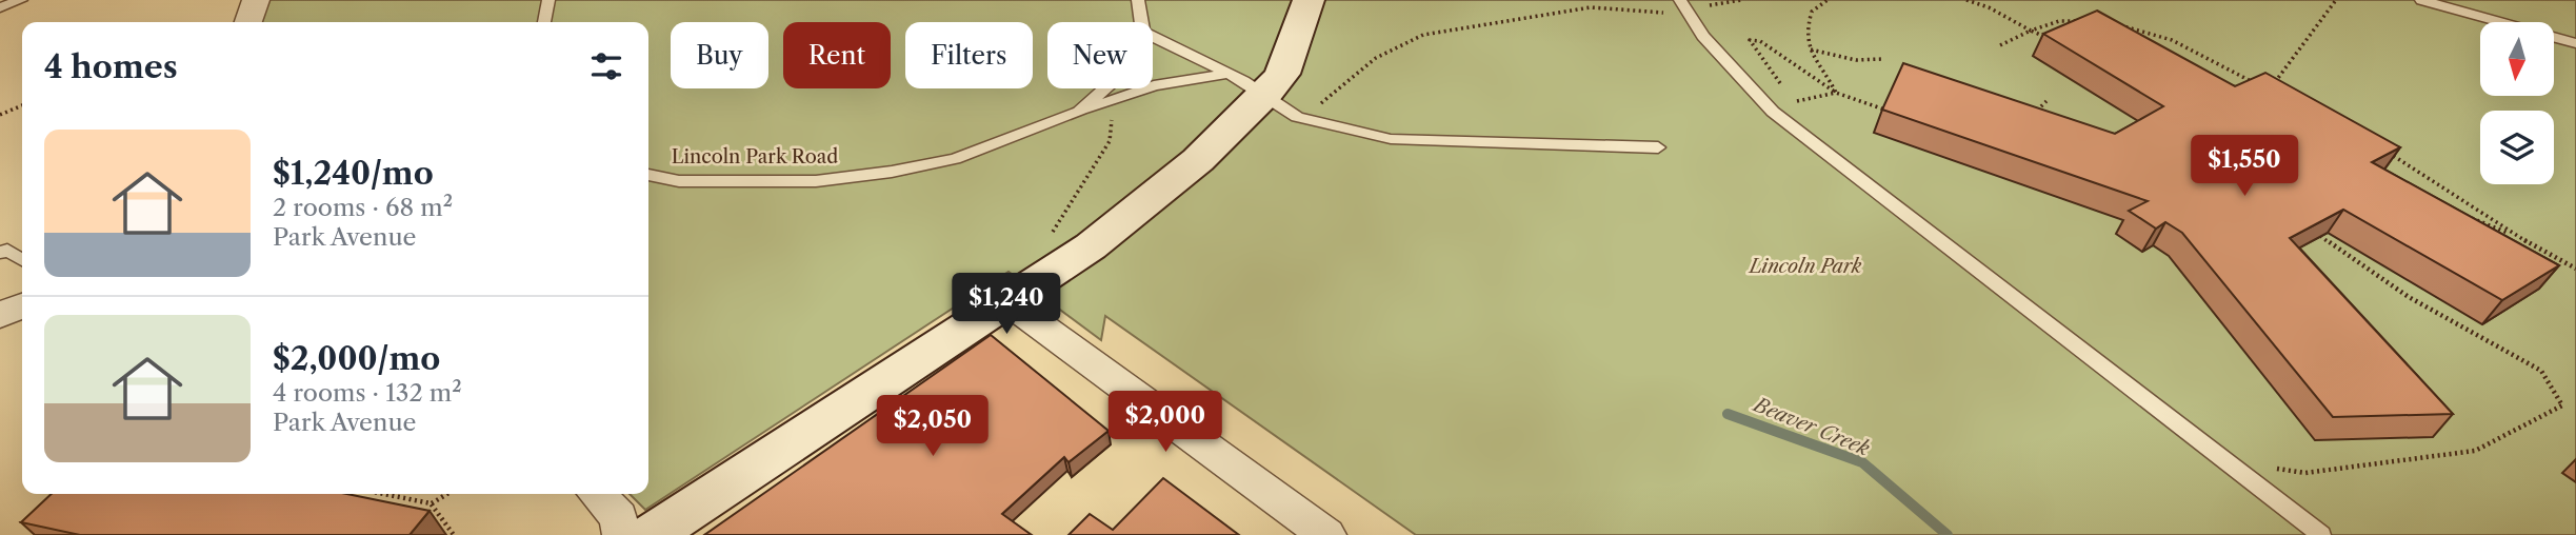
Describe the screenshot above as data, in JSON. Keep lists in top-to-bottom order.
{
  "streets": {
    "lane": ["Lincoln Park Road"]
  },
  "water": ["Beaver Creek"],
  "parks": ["Lincoln Park"],
  "north": "bottom",
  "page": {
    "chip": [
      "Buy",
      "Rent",
      "Filters",
      "New"
    ],
    "heading": "4 homes",
    "list": [
      {
        "name": "$1,240/mo",
        "note": "2 rooms · 68 m² · Park Avenue"
      },
      {
        "name": "$2,000/mo",
        "note": "4 rooms · 132 m² · Park Avenue"
      }
    ],
    "price": [
      "$1,550",
      "$1,240",
      "$2,000",
      "$2,050"
    ]
  }
}
